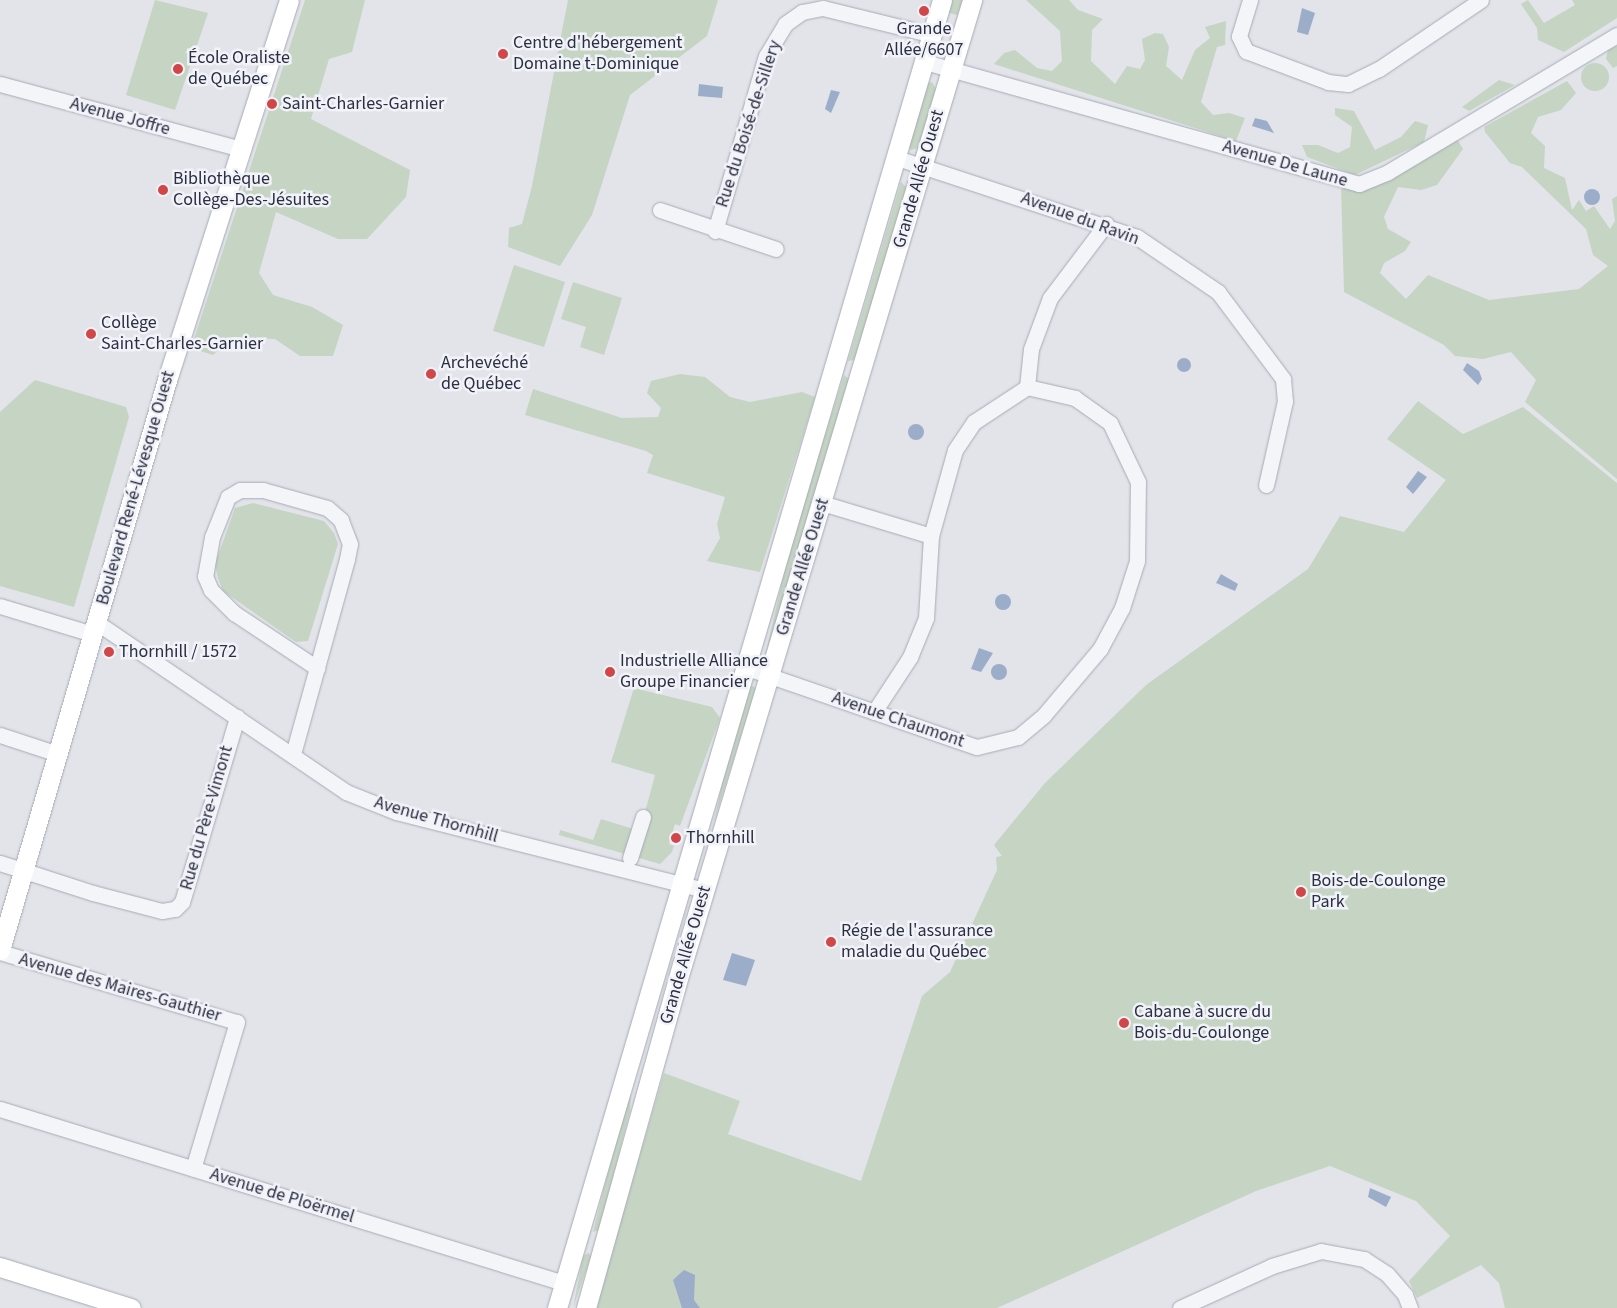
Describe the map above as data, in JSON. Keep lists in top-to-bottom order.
{
  "streets": {
    "main road": ["Grande Allée Ouest", "Boulevard René-Lévesque Ouest"],
    "street": [
      "Avenue Joffre",
      "Rue du Boisé-de-Sillery",
      "Avenue De Laune",
      "Avenue du Ravin",
      "Avenue Chaumont",
      "Rue du Père-Vimont",
      "Avenue Thornhill",
      "Avenue des Maires-Gauthier",
      "Avenue de Ploërmel"
    ]
  },
  "crossings": [
    ["Avenue Joffre", "Boulevard René-Lévesque Ouest"],
    ["Rue du Boisé-de-Sillery", "Grande Allée Ouest"],
    ["Avenue De Laune", "Grande Allée Ouest"],
    ["Grande Allée Ouest", "Avenue du Ravin"],
    ["Grande Allée Ouest", "Avenue Chaumont"],
    ["Grande Allée Ouest", "Avenue Thornhill"],
    ["Grande Allée Ouest", "Avenue de Ploërmel"],
    ["Boulevard René-Lévesque Ouest", "Rue du Père-Vimont"],
    ["Boulevard René-Lévesque Ouest", "Avenue Thornhill"],
    ["Boulevard René-Lévesque Ouest", "Avenue des Maires-Gauthier"],
    ["Rue du Père-Vimont", "Avenue Thornhill"],
    ["Avenue des Maires-Gauthier", "Avenue de Ploërmel"]
  ],
  "places": [
    "Grande Allée/6607",
    "Centre d'hébergement Domaine t-Dominique",
    "École Oraliste de Québec",
    "Saint-Charles-Garnier",
    "Bibliothèque Collège-Des-Jésuites",
    "Collège Saint-Charles-Garnier",
    "Archevéché de Québec",
    "Thornhill / 1572",
    "Industrielle Alliance Groupe Financier",
    "Thornhill",
    "Bois-de-Coulonge Park",
    "Régie de l'assurance maladie du Québec",
    "Cabane à sucre du Bois-du-Coulonge"
  ]
}
